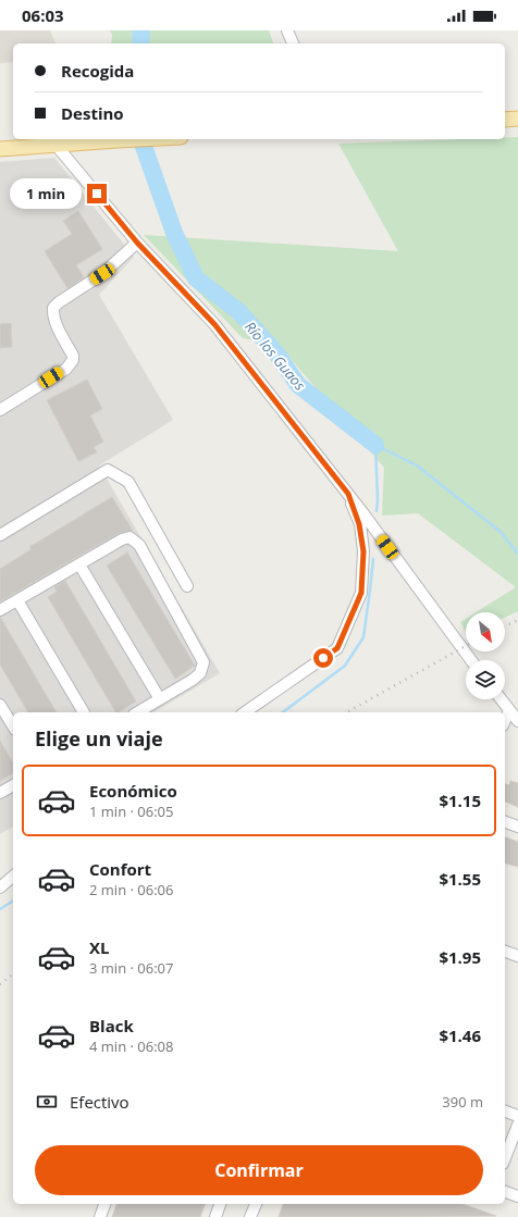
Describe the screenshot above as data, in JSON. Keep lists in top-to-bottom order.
{
  "water": ["Río los Guaos"],
  "north": "bottom right",
  "page": {
    "status": "06:03",
    "banner": ["Recogida", "Destino"],
    "bubble": "1 min",
    "heading": "Elige un viaje",
    "list": [
      {
        "name": "Económico",
        "note": "1 min · 06:05",
        "value": "$1.15"
      },
      {
        "name": "Confort",
        "note": "2 min · 06:06",
        "value": "$1.55"
      },
      {
        "name": "XL",
        "note": "3 min · 06:07",
        "value": "$1.95"
      },
      {
        "name": "Black",
        "note": "4 min · 06:08",
        "value": "$1.46"
      }
    ],
    "pay": ["Efectivo", "390 m"],
    "buttons": "Confirmar"
  }
}
